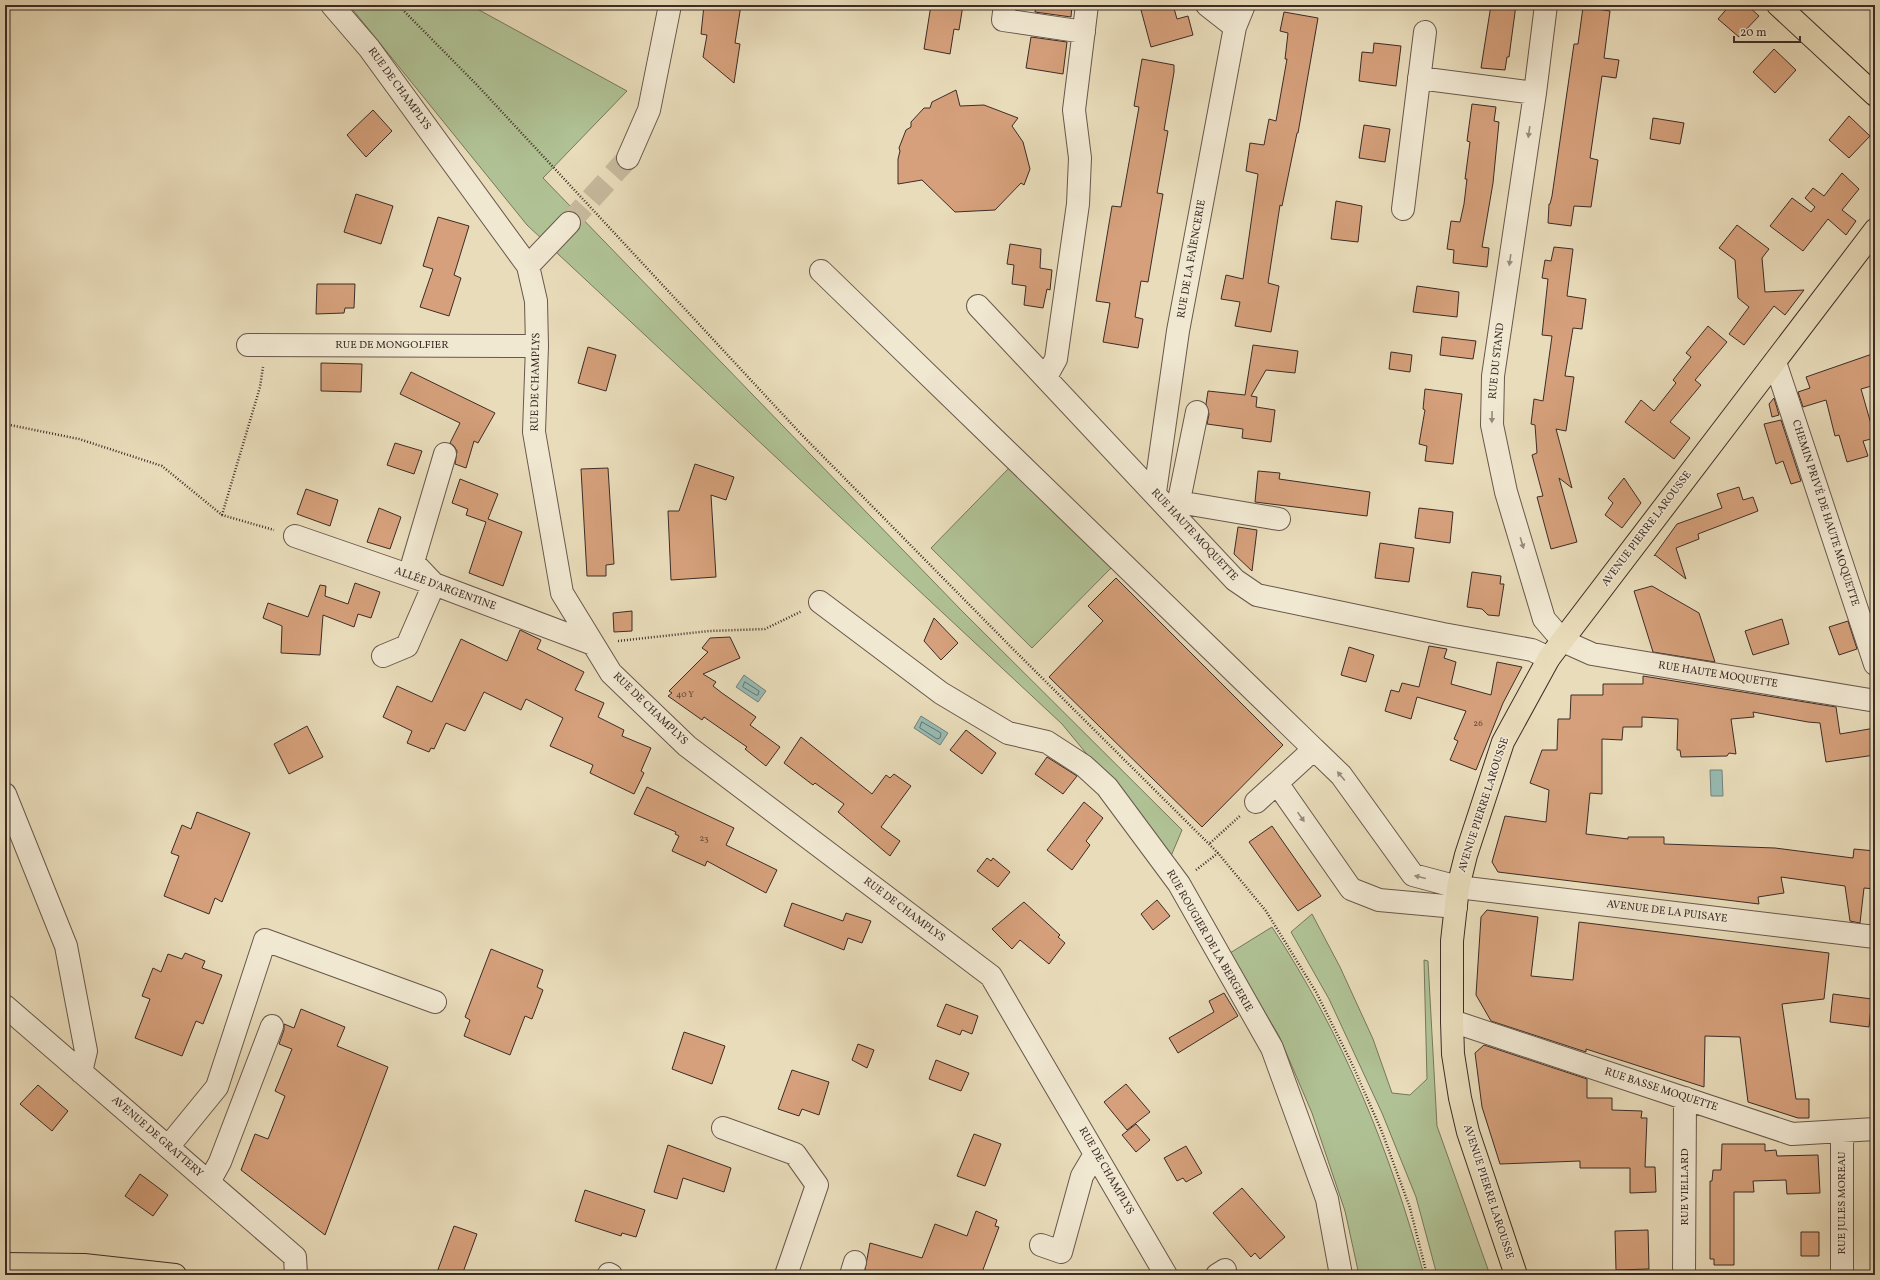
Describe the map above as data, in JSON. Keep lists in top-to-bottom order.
{
  "streets": {
    "main road": ["AVENUE PIERRE LAROUSSE"],
    "street": [
      "RUE DE CHAMPLYS",
      "RUE DE LA FAÏENCERIE",
      "RUE DE MONGOLFIER",
      "RUE DU STAND",
      "CHEMIN PRIVÉ DE HAUTE MOQUETTE",
      "RUE HAUTE MOQUETTE",
      "ALLÉE D'ARGENTINE",
      "AVENUE DE LA PUISAYE",
      "RUE ROUGIER DE LA BERGERIE",
      "RUE BASSE MOQUETTE",
      "AVENUE DE GRATTERY",
      "RUE VIELLARD",
      "RUE JULES MOREAU"
    ]
  },
  "crossings": [
    ["RUE DE CHAMPLYS", "RUE DE MONGOLFIER"],
    ["RUE DE CHAMPLYS", "ALLÉE D'ARGENTINE"],
    ["RUE DE LA FAÏENCERIE", "RUE HAUTE MOQUETTE"],
    ["RUE DU STAND", "AVENUE PIERRE LAROUSSE"],
    ["RUE DU STAND", "RUE HAUTE MOQUETTE"],
    ["CHEMIN PRIVÉ DE HAUTE MOQUETTE", "AVENUE PIERRE LAROUSSE"],
    ["AVENUE PIERRE LAROUSSE", "RUE HAUTE MOQUETTE"],
    ["AVENUE PIERRE LAROUSSE", "AVENUE DE LA PUISAYE"],
    ["AVENUE PIERRE LAROUSSE", "RUE BASSE MOQUETTE"],
    ["RUE BASSE MOQUETTE", "RUE VIELLARD"],
    ["RUE BASSE MOQUETTE", "RUE JULES MOREAU"]
  ],
  "one_way": ["RUE DU STAND"],
  "house_numbers": ["40 Y", "26", "23"],
  "scale_bar": "20 m"
}
